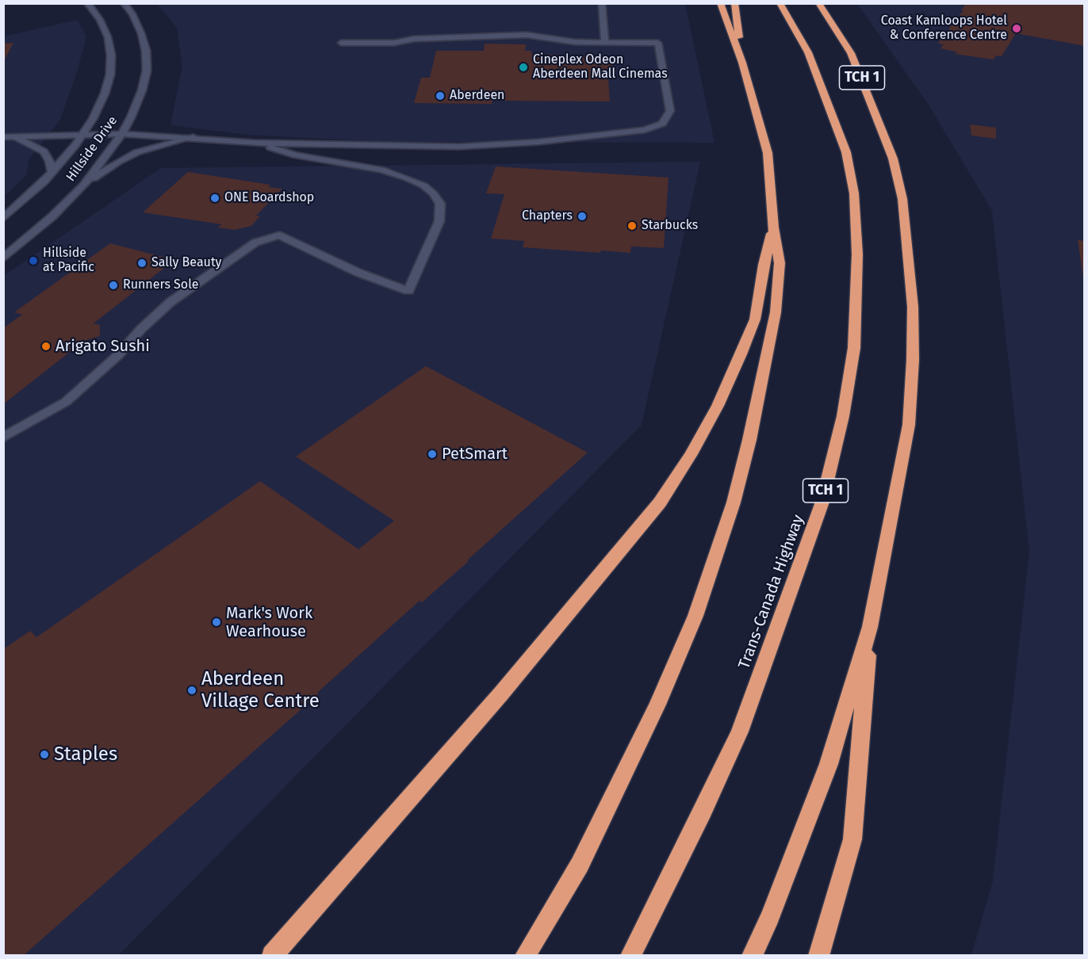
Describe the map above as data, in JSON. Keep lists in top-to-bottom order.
{
  "streets": {
    "highway": ["TCH 1", "Trans-Canada Highway"],
    "main road": ["Hillside Drive"]
  },
  "places": [
    "Coast Kamloops Hotel & Conference Centre",
    "Cineplex Odeon Aberdeen Mall Cinemas",
    "Aberdeen",
    "ONE Boardshop",
    "Chapters",
    "Starbucks",
    "Hillside at Pacific",
    "Sally Beauty",
    "Runners Sole",
    "Arigato Sushi",
    "PetSmart",
    "Mark's Work Wearhouse",
    "Aberdeen Village Centre",
    "Staples"
  ]
}
